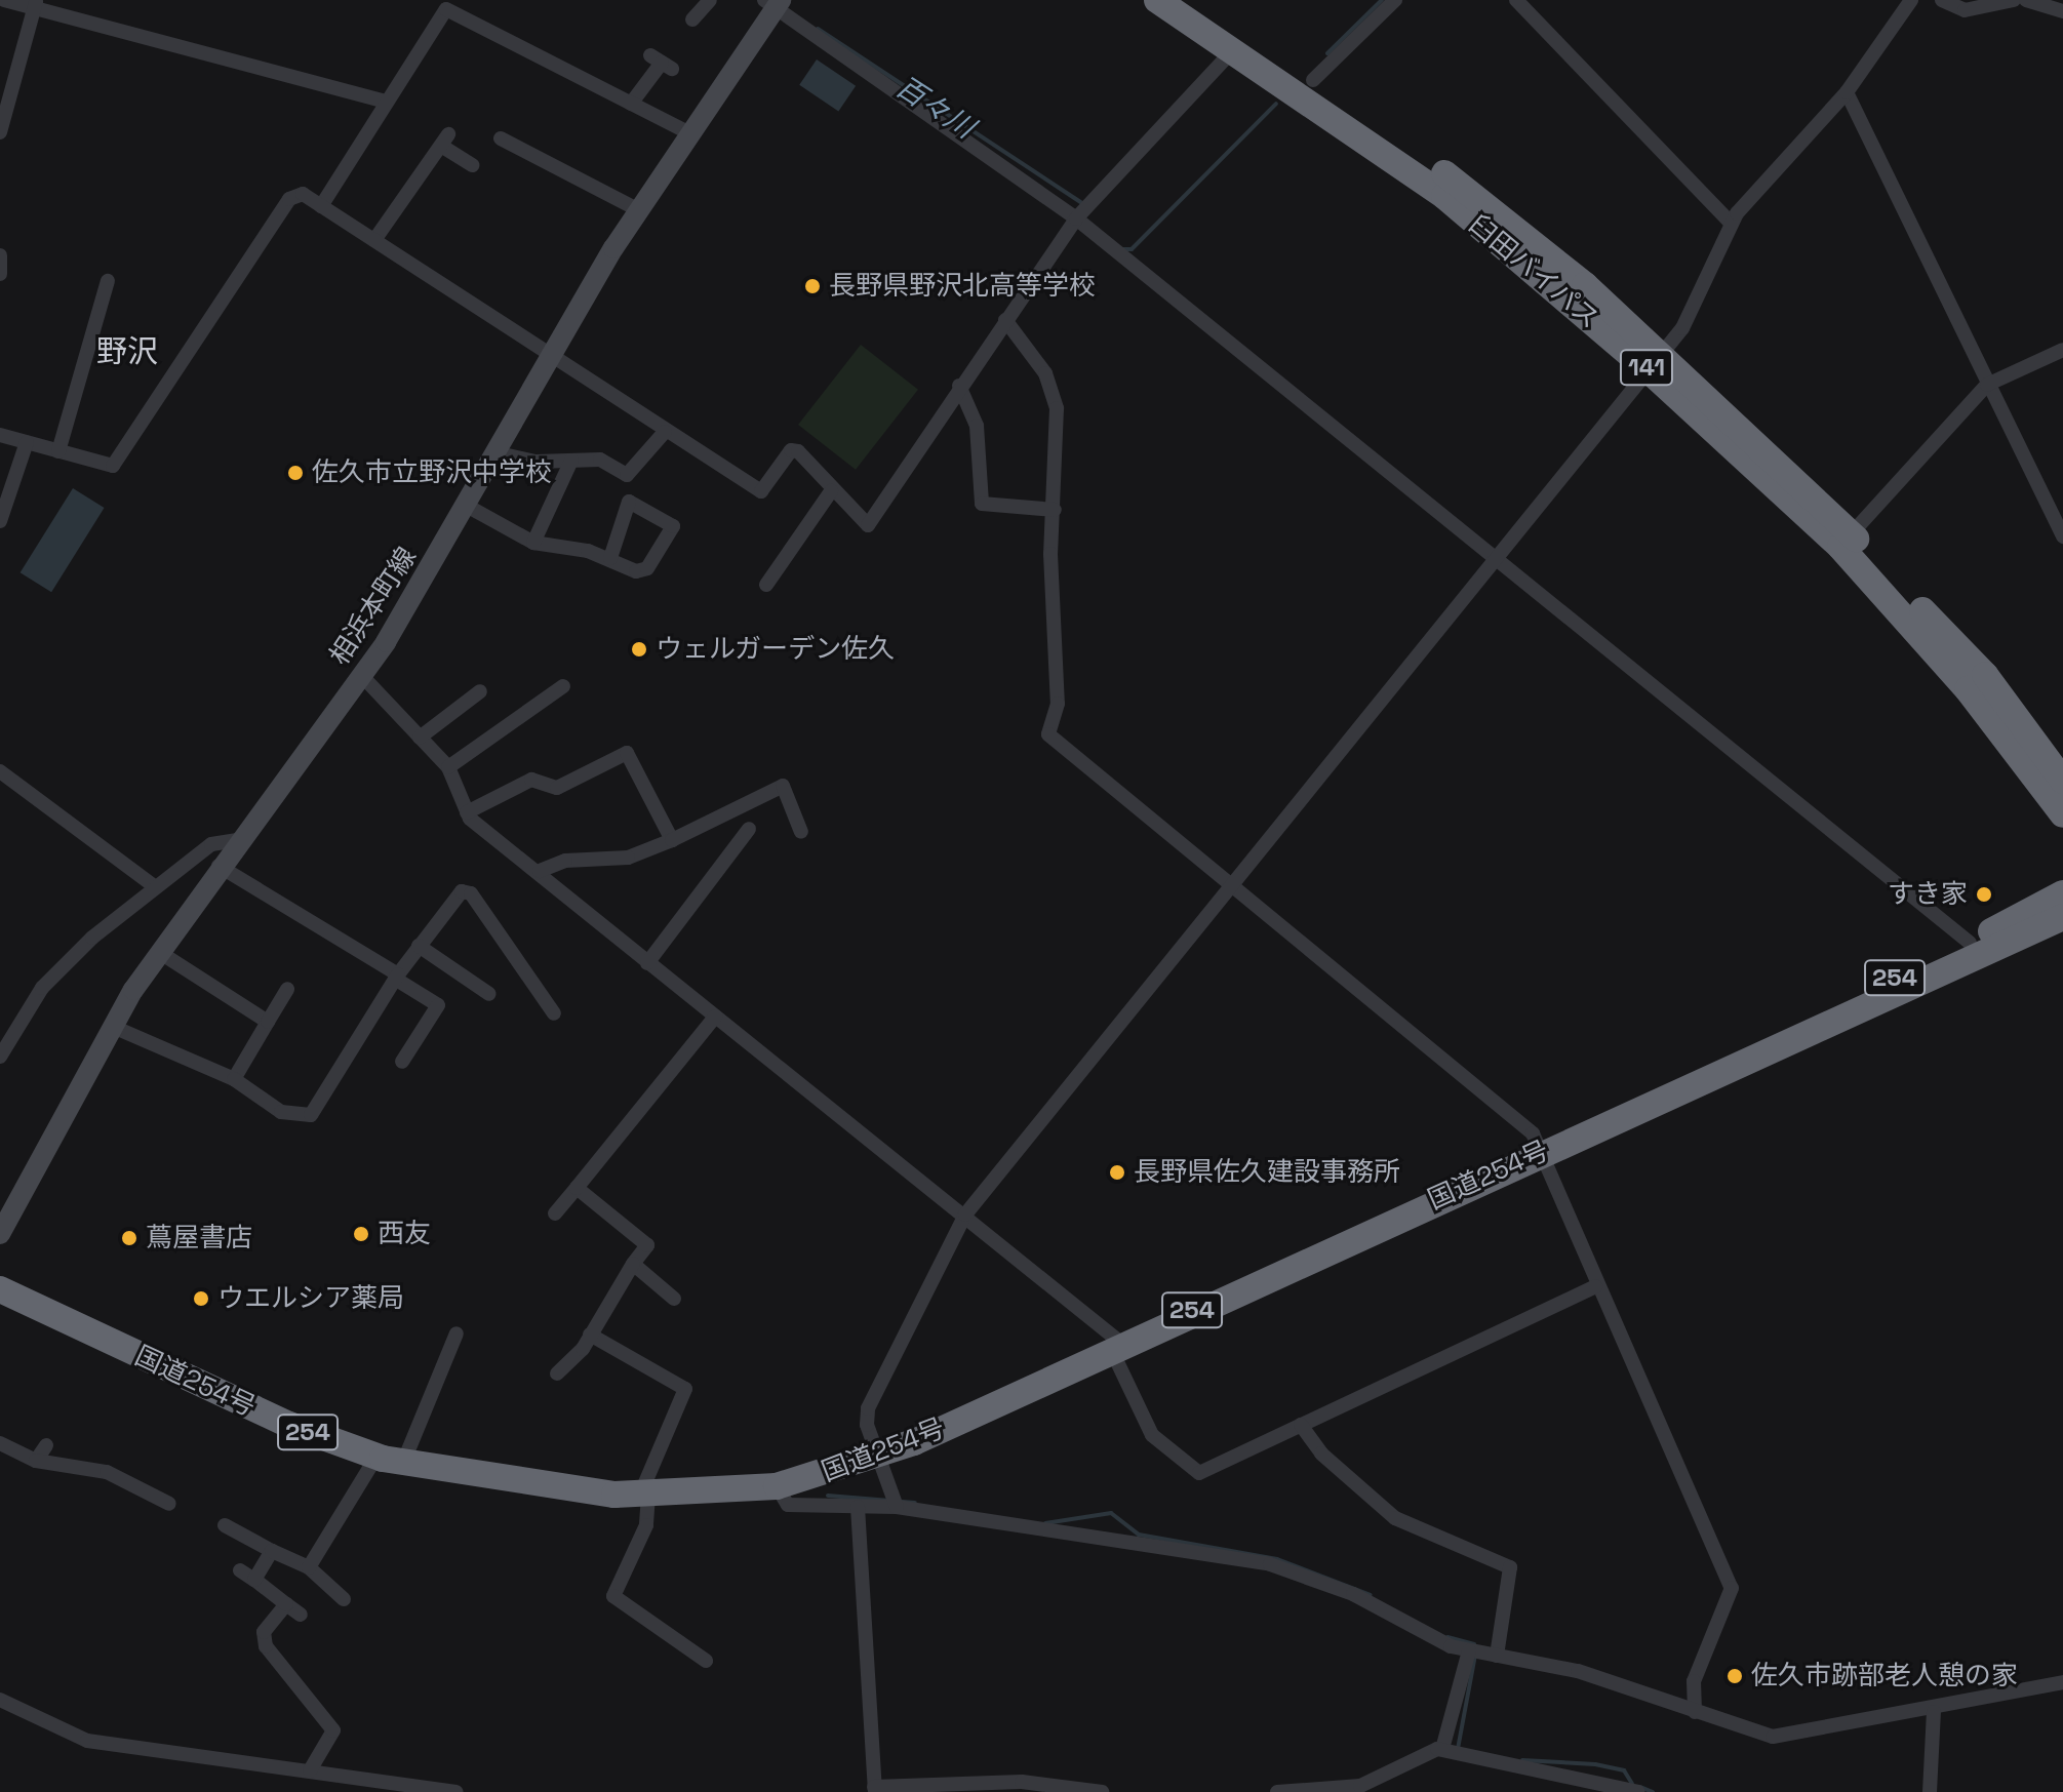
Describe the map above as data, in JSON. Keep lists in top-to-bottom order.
{
  "streets": {
    "highway": [
      "臼田バイパス",
      "141",
      "254",
      "国道254号"
    ],
    "main road": ["相浜本町線"]
  },
  "districts": ["野沢"],
  "water": ["百々川"],
  "places": [
    "長野県野沢北高等学校",
    "佐久市立野沢中学校",
    "ウェルガーデン佐久",
    "すき家",
    "長野県佐久建設事務所",
    "西友",
    "蔦屋書店",
    "ウエルシア薬局",
    "佐久市跡部老人憩の家"
  ]
}
